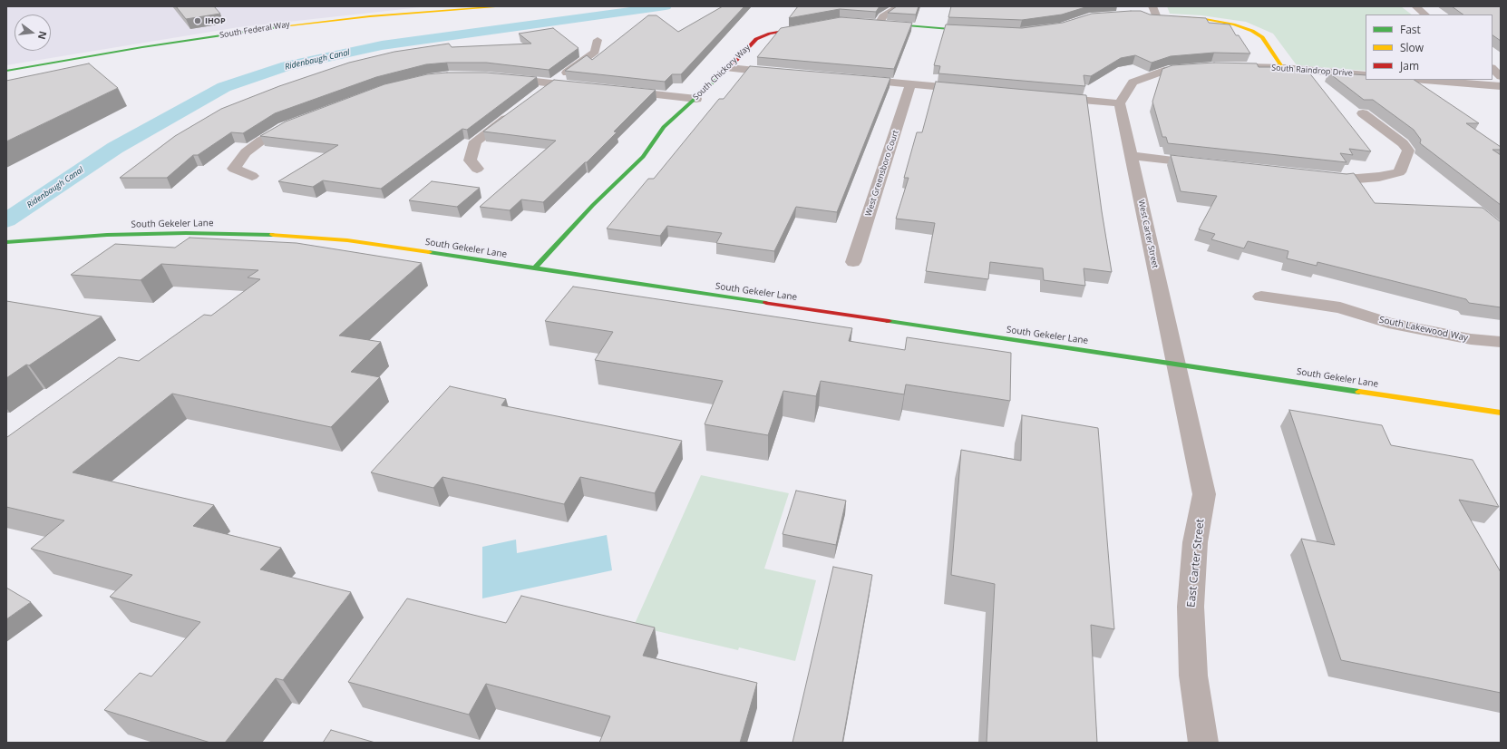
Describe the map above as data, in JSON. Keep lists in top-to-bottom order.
{
  "streets": {
    "street": [
      "South Federal Way",
      "South Raindrop Drive",
      "South Chickory Way",
      "West Greensboro Court",
      "South Gekeler Lane",
      "West Carter Street",
      "South Lakewood Way",
      "East Carter Street"
    ]
  },
  "crossings": [
    ["South Chickory Way", "South Gekeler Lane"],
    ["South Gekeler Lane", "West Carter Street"],
    ["South Gekeler Lane", "East Carter Street"],
    ["West Carter Street", "East Carter Street"]
  ],
  "water": ["Ridenbaugh Canal"],
  "places": ["IHOP"],
  "legend": ["Fast", "Slow", "Jam"],
  "north": "right"
}
